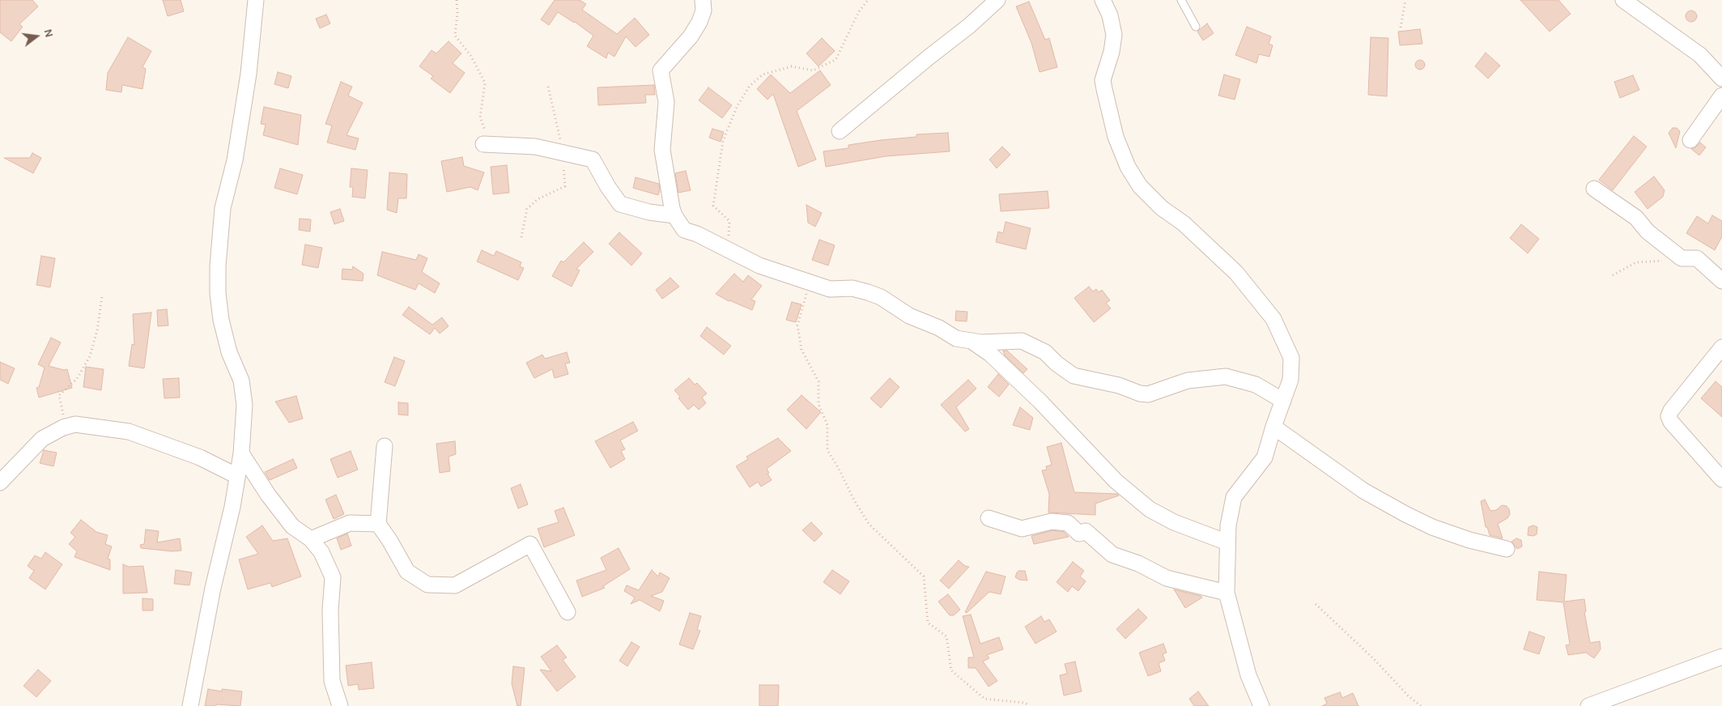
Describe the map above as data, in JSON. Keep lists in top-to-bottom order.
{
  "north": "right"
}
